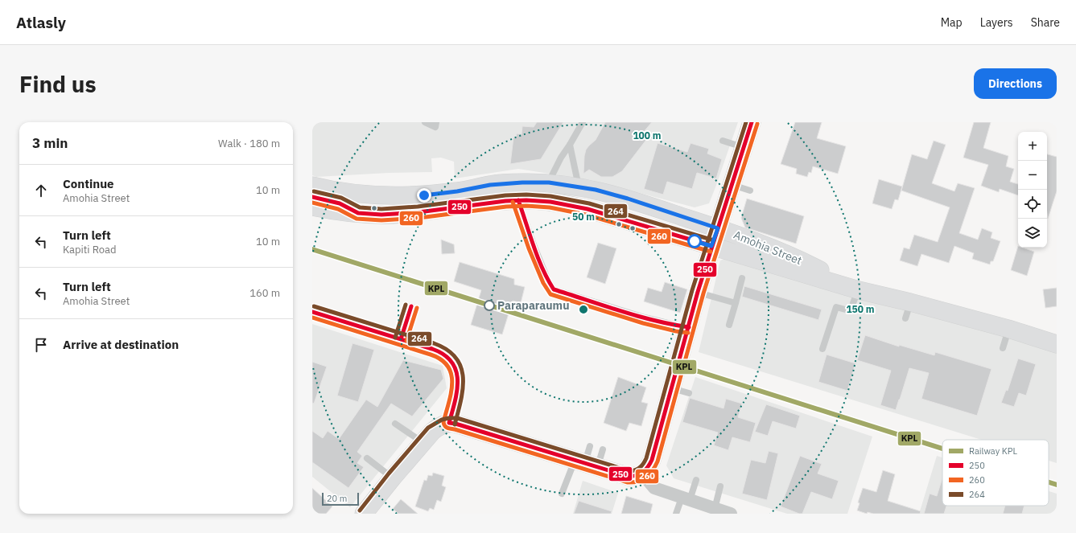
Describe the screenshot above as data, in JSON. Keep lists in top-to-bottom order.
{
  "streets": {
    "main road": ["Amohia Street"]
  },
  "places": ["Paraparaumu"],
  "lines": [
    "transit line 250",
    "transit line 264",
    "transit line 260",
    "rail line KPL"
  ],
  "legend": [
    "Railway KPL",
    "250",
    "260",
    "264"
  ],
  "scale_bar": "20 m",
  "page": {
    "header": "Atlasly",
    "nav": ["Map", "Layers", "Share"],
    "buttons": "Directions",
    "title": "Find us",
    "heading": ["3 min", "Walk · 180 m"],
    "map_buttons": ["+", "−"],
    "list": [
      ["Continue", "Amohia Street", "10 m"],
      ["Turn left", "Kapiti Road", "10 m"],
      ["Turn left", "Amohia Street", "160 m"],
      "Arrive at destination"
    ],
    "scale": "20 m"
  },
  "rings": ["100 m", "50 m", "150 m"]
}
